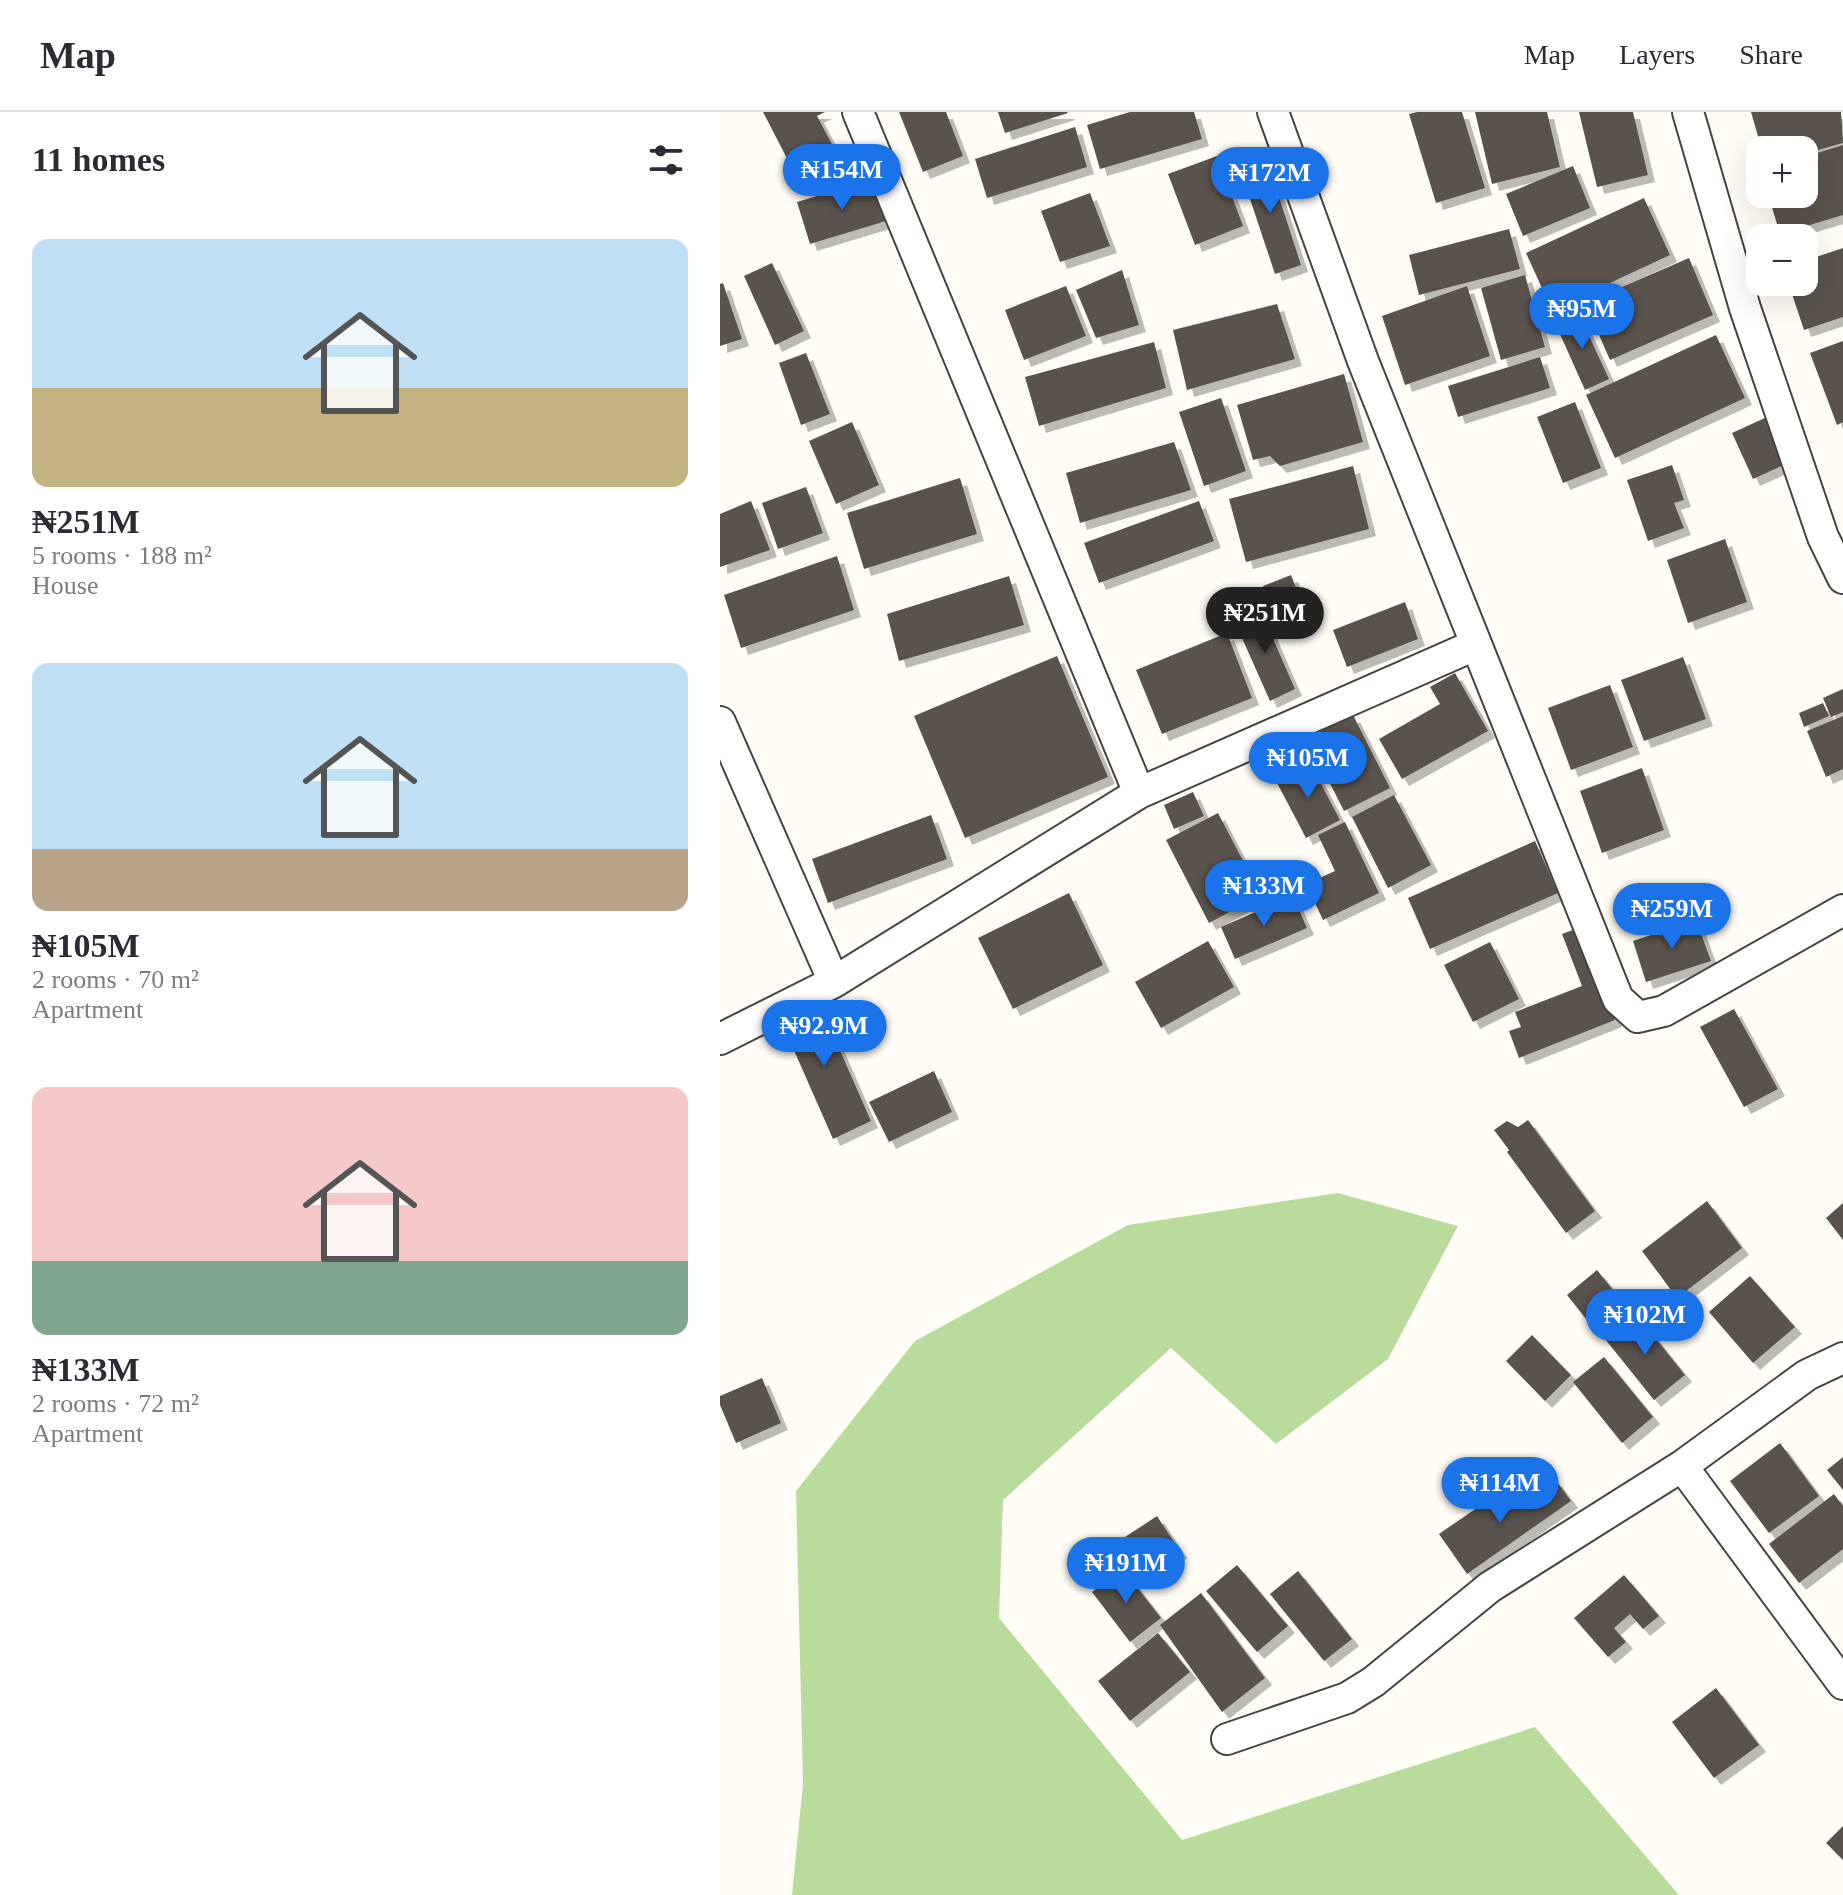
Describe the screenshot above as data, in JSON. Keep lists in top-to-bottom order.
{
  "page": {
    "header": "Map",
    "nav": ["Map", "Layers", "Share"],
    "heading": "11 homes",
    "map_buttons": ["+", "−"],
    "price": [
      "₦154M",
      "₦172M",
      "₦95M",
      "₦251M",
      "₦105M",
      "₦133M",
      "₦259M",
      "₦92.9M",
      "₦102M",
      "₦114M",
      "₦191M"
    ],
    "list": [
      {
        "name": "₦251M",
        "note": "5 rooms · 188 m² · House"
      },
      {
        "name": "₦105M",
        "note": "2 rooms · 70 m² · Apartment"
      },
      {
        "name": "₦133M",
        "note": "2 rooms · 72 m² · Apartment"
      }
    ]
  }
}
